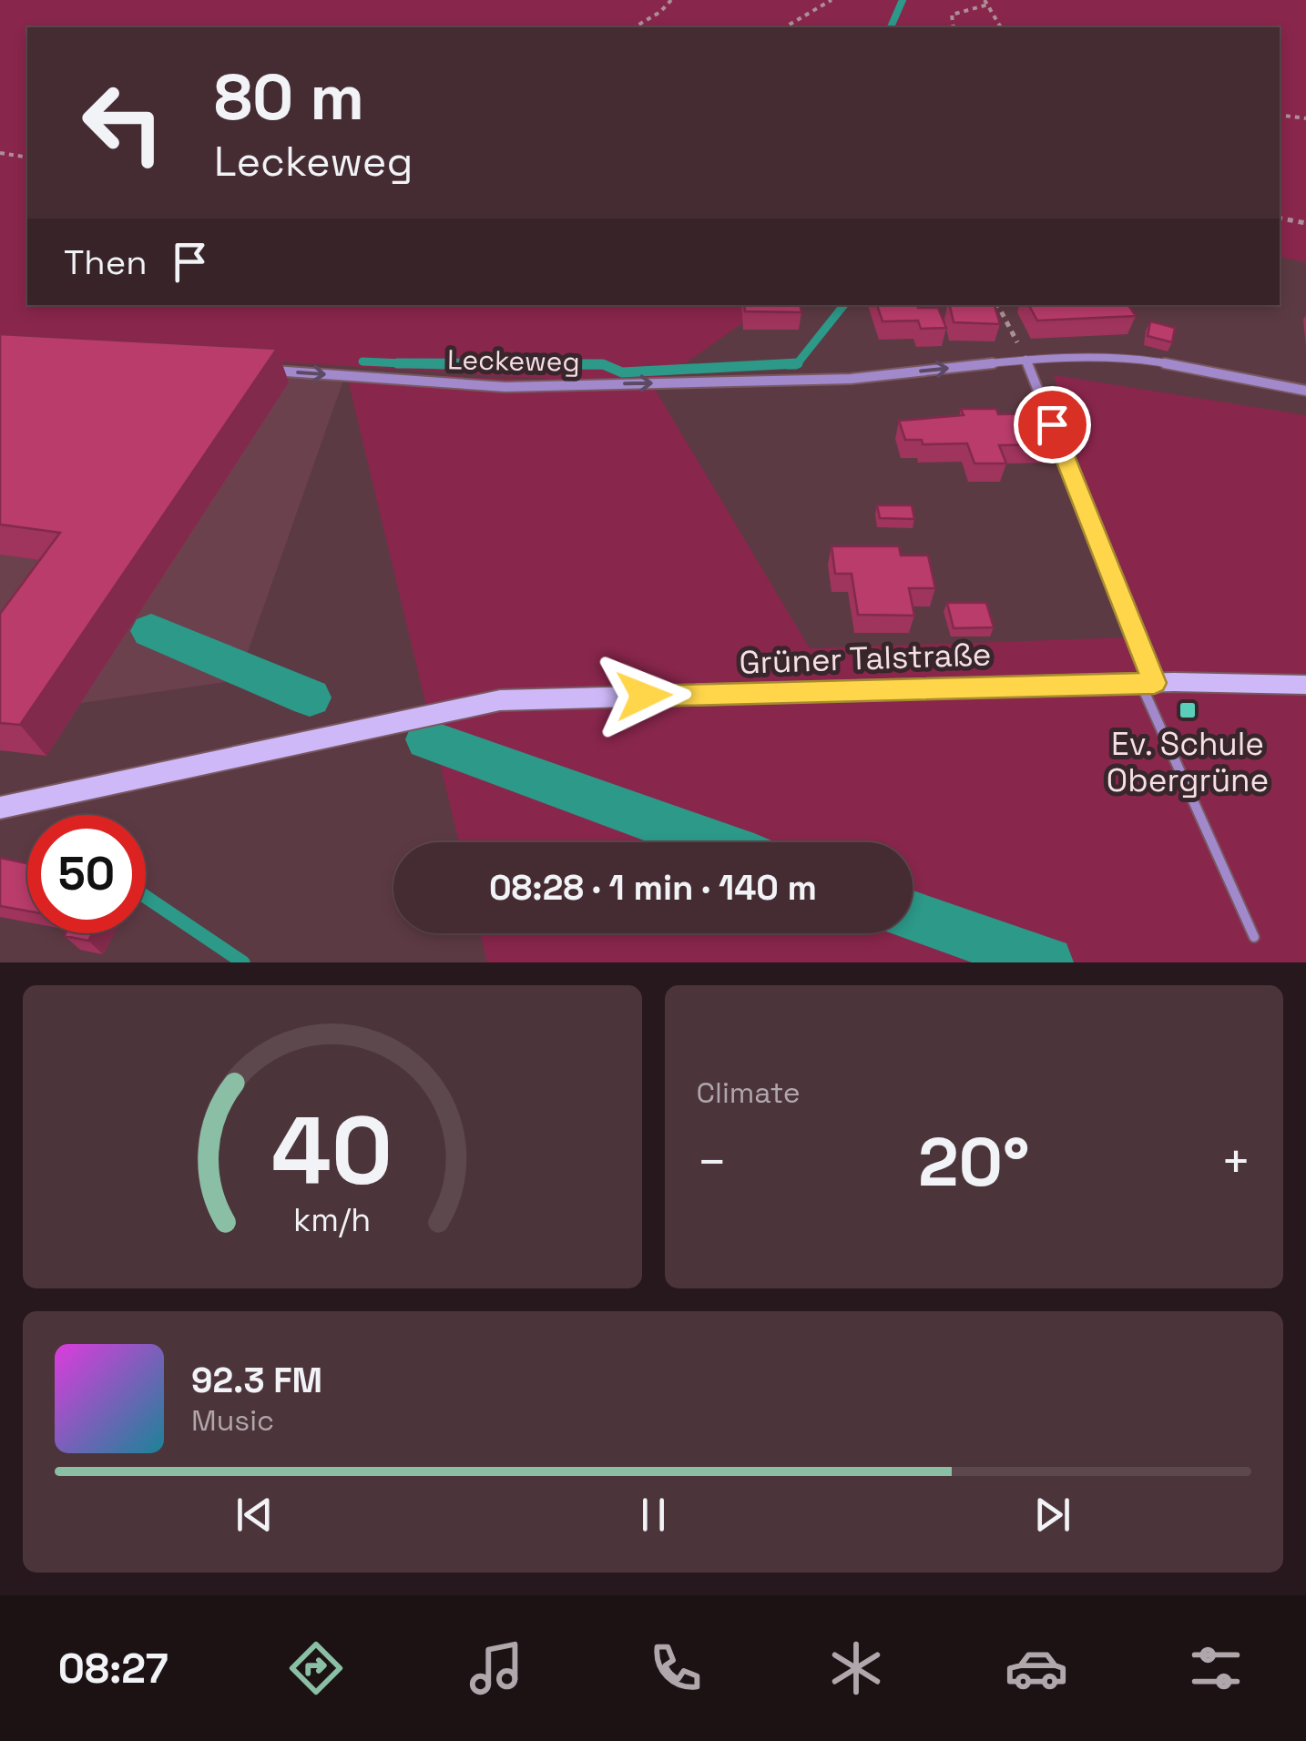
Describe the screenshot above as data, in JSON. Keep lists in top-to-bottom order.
{
  "streets": {
    "main road": ["Grüner Talstraße"],
    "street": ["Leckeweg"]
  },
  "one_way": ["Leckeweg"],
  "places": {
    "transit": ["Ev. Schule Obergrüne"]
  },
  "page": {
    "turn": ["80 m", "Leckeweg"],
    "then": "Then",
    "limit": "50",
    "trip": "08:28 · 1 min · 140 m",
    "tile": "Climate",
    "heat": ["−", "20°", "+"],
    "song": ["92.3 FM", "Music"],
    "tabs": "08:27",
    "gauge": ["40", "km/h"]
  }
}
